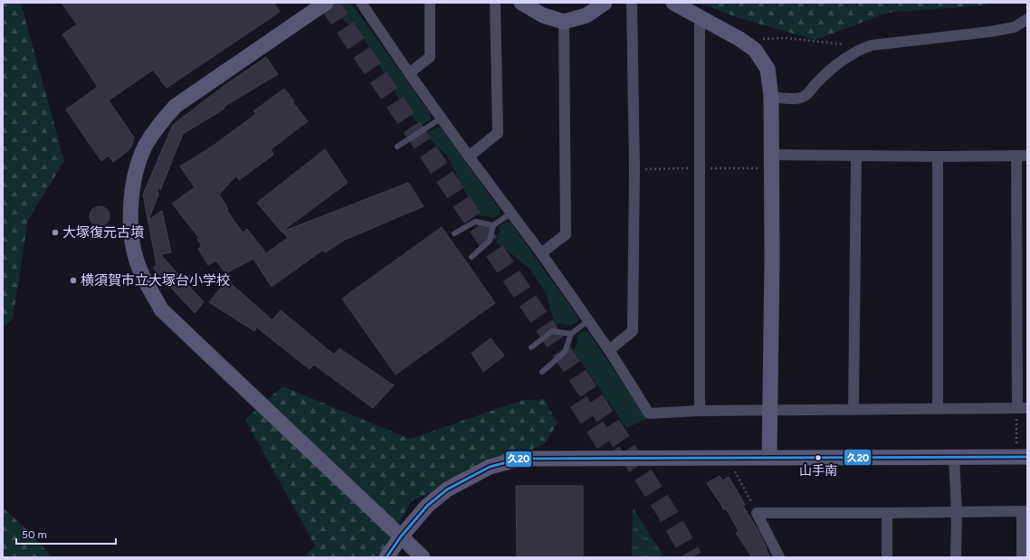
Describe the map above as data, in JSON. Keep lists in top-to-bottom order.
{
  "places": ["大塚復元古墳", "横須賀市立大塚台小学校", "山手南"],
  "lines": ["transit line 久20"],
  "scale_bar": "50 m"
}
